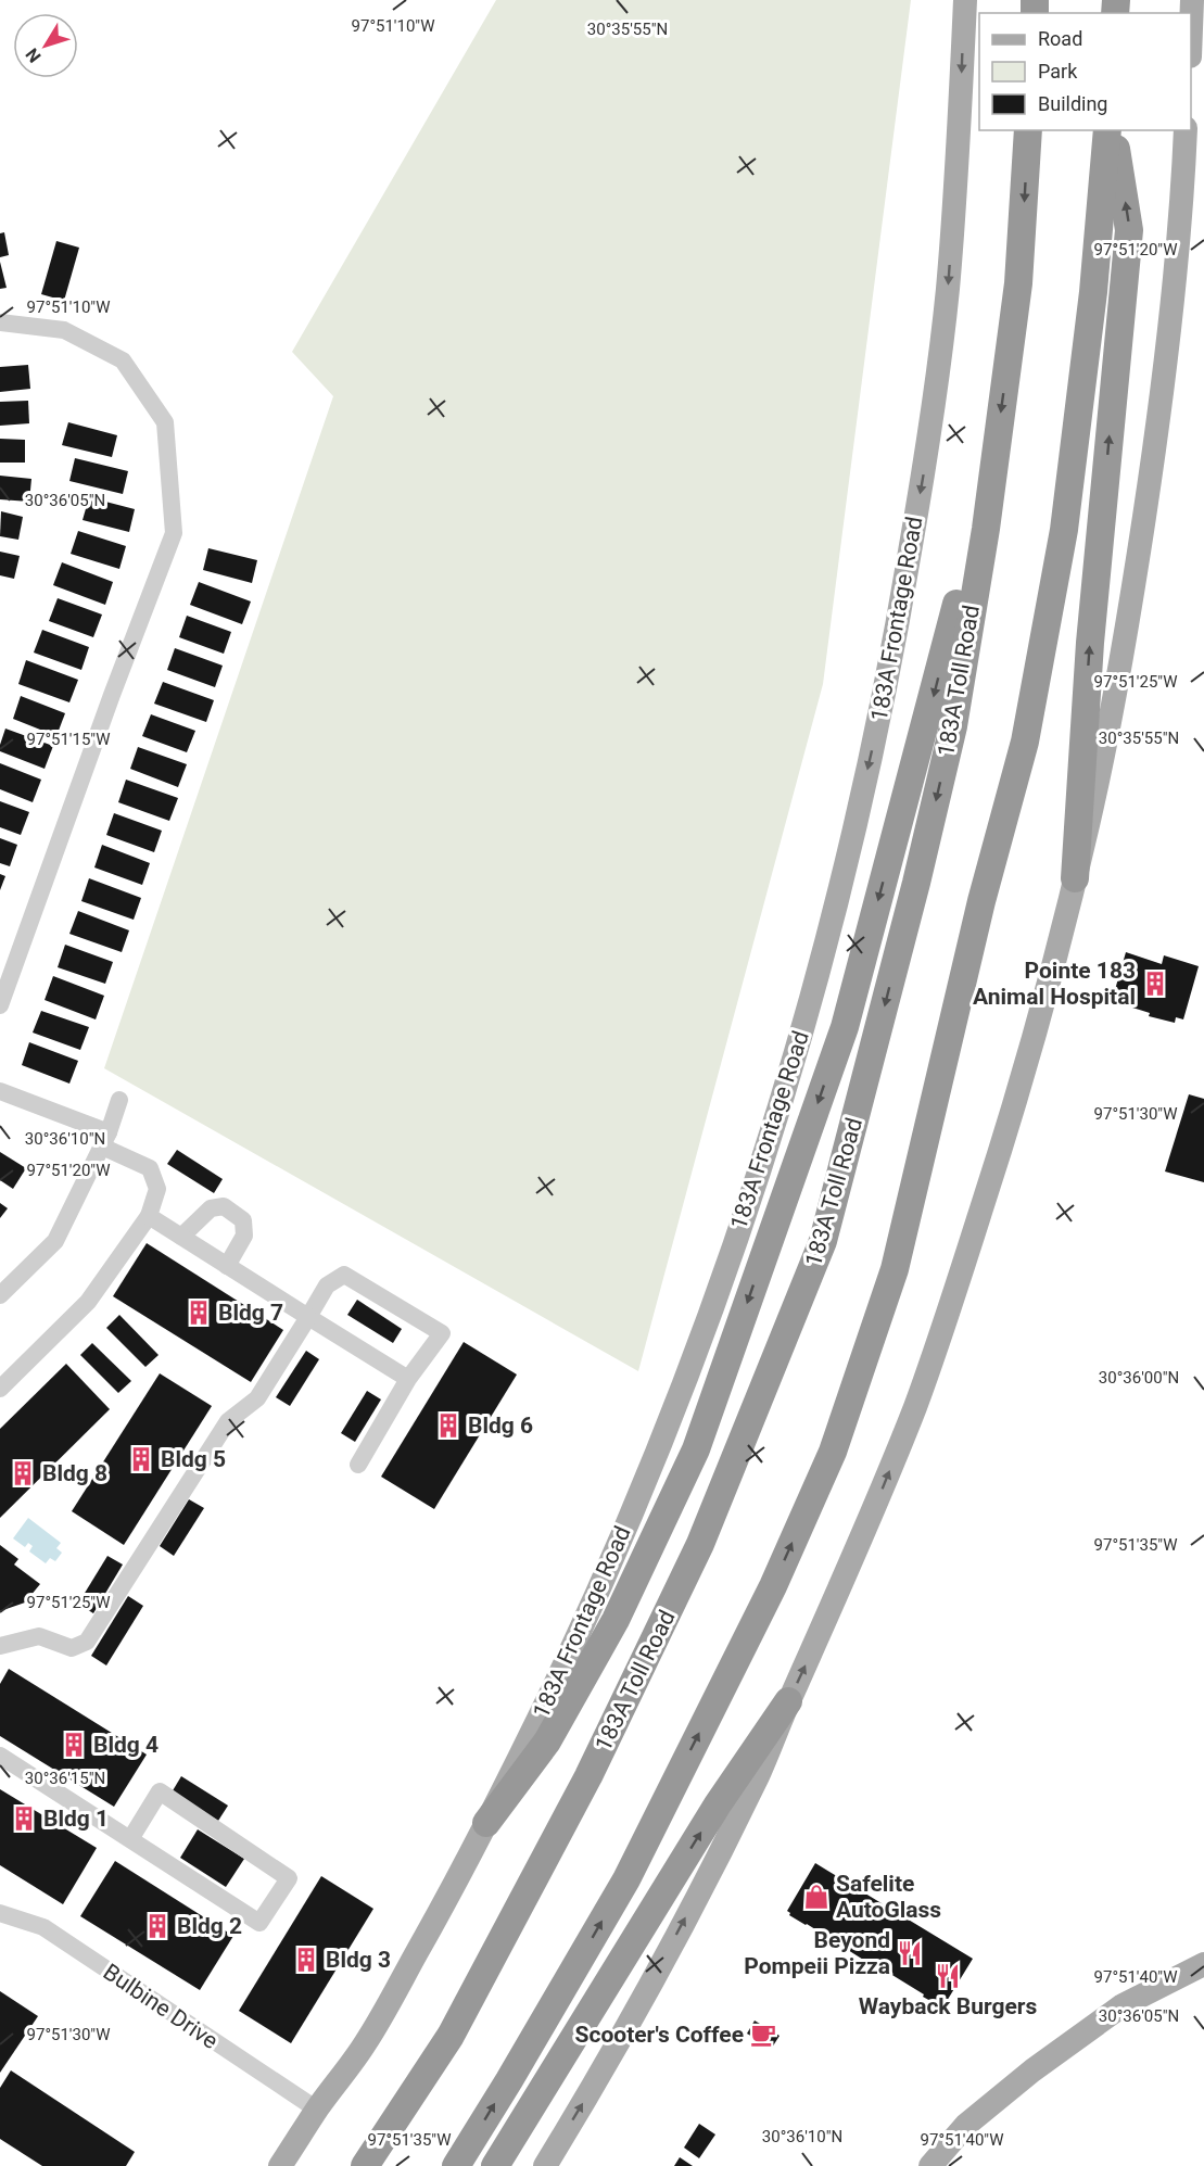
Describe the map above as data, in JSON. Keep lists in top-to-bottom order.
{
  "streets": {
    "highway": ["183A Toll Road"],
    "main road": ["183A Frontage Road"],
    "street": ["Bulbine Drive"]
  },
  "crossings": [
    ["183A Frontage Road", "Bulbine Drive"]
  ],
  "one_way": ["183A Frontage Road"],
  "places": {
    "building": [
      "Pointe 183 Animal Hospital",
      "Bldg 7",
      "Bldg 6",
      "Bldg 5",
      "Bldg 8",
      "Bldg 4",
      "Bldg 1",
      "Bldg 2",
      "Bldg 3"
    ],
    "shop": ["Safelite AutoGlass"],
    "restaurant": ["Beyond Pompeii Pizza", "Wayback Burgers"],
    "cafe": ["Scooter's Coffee"]
  },
  "legend": ["Road", "Park", "Building"],
  "north": "bottom left",
  "coordinates": [
    "97°51'10\"W",
    "30°35'55\"N",
    "97°51'20\"W",
    "30°36'05\"N",
    "97°51'25\"W",
    "97°51'15\"W",
    "97°51'30\"W",
    "30°36'10\"N",
    "30°36'00\"N",
    "97°51'35\"W",
    "30°36'15\"N",
    "97°51'40\"W"
  ]
}
